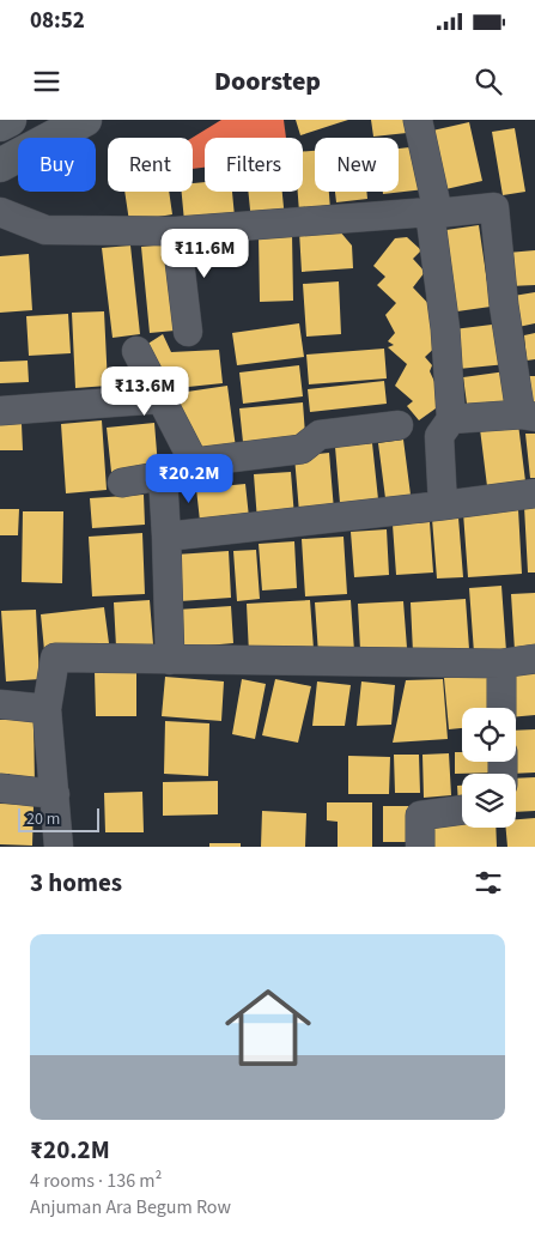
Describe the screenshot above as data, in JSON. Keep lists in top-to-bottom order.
{
  "scale_bar": "20 m",
  "page": {
    "status": "08:52",
    "header": "Doorstep",
    "chip": [
      "Buy",
      "Rent",
      "Filters",
      "New"
    ],
    "price": ["₹11.6M", "₹13.6M", "₹20.2M"],
    "scale": "20 m",
    "heading": "3 homes",
    "list": [
      {
        "name": "₹20.2M",
        "note": "4 rooms · 136 m² · Anjuman Ara Begum Row"
      }
    ]
  }
}
